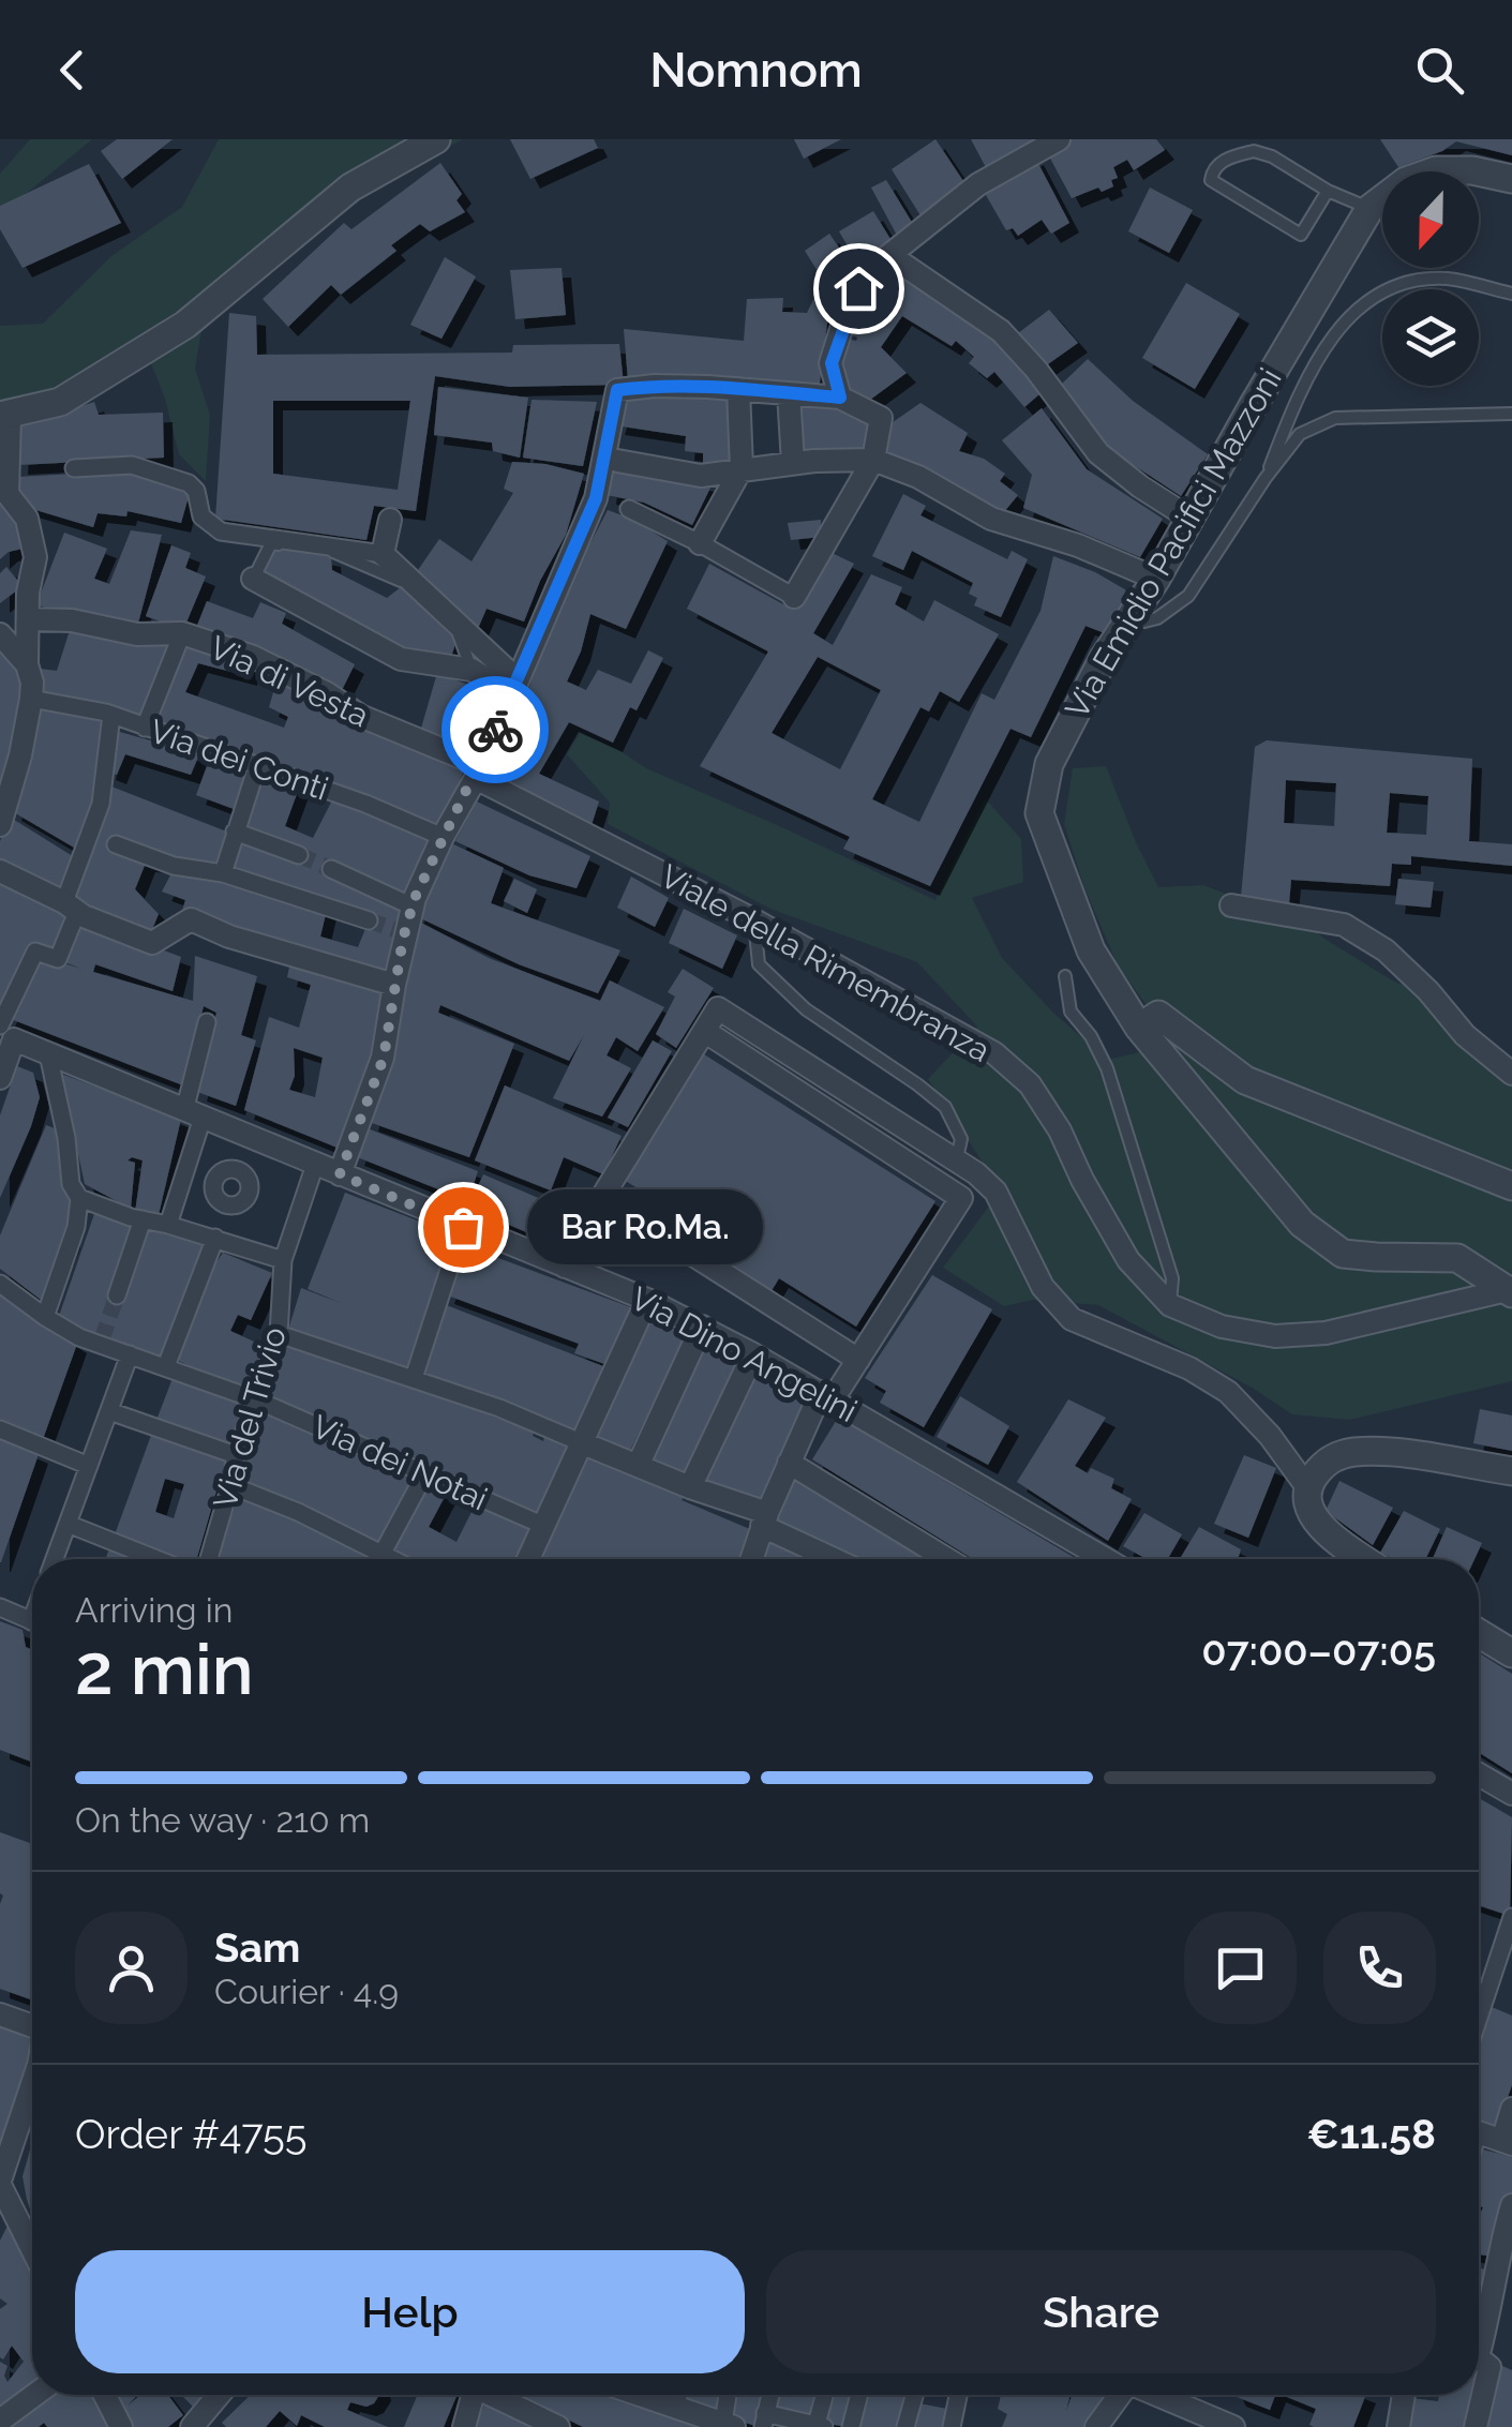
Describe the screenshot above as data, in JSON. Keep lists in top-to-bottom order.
{
  "streets": {
    "street": [
      "Via Emidio Pacifici Mazzoni",
      "Via di Vesta",
      "Via dei Conti",
      "Viale della Rimembranza",
      "Via Dino Angelini",
      "Via del Trivio",
      "Via dei Notai"
    ]
  },
  "crossings": [
    ["Via Emidio Pacifici Mazzoni", "Viale della Rimembranza"],
    ["Via di Vesta", "Viale della Rimembranza"],
    ["Via Dino Angelini", "Via del Trivio"],
    ["Via del Trivio", "Via dei Notai"]
  ],
  "places": ["Bar Ro.Ma."],
  "north": "bottom",
  "page": {
    "header": "Nomnom",
    "bubble": "Bar Ro.Ma.",
    "heading": ["2 min", "Arriving in", "07:00–07:05"],
    "panel": [
      "Sam",
      "Courier · 4.9",
      "Order #4755",
      "€11.58"
    ],
    "bar": "On the way · 210 m",
    "buttons": ["Help", "Share"]
  }
}
